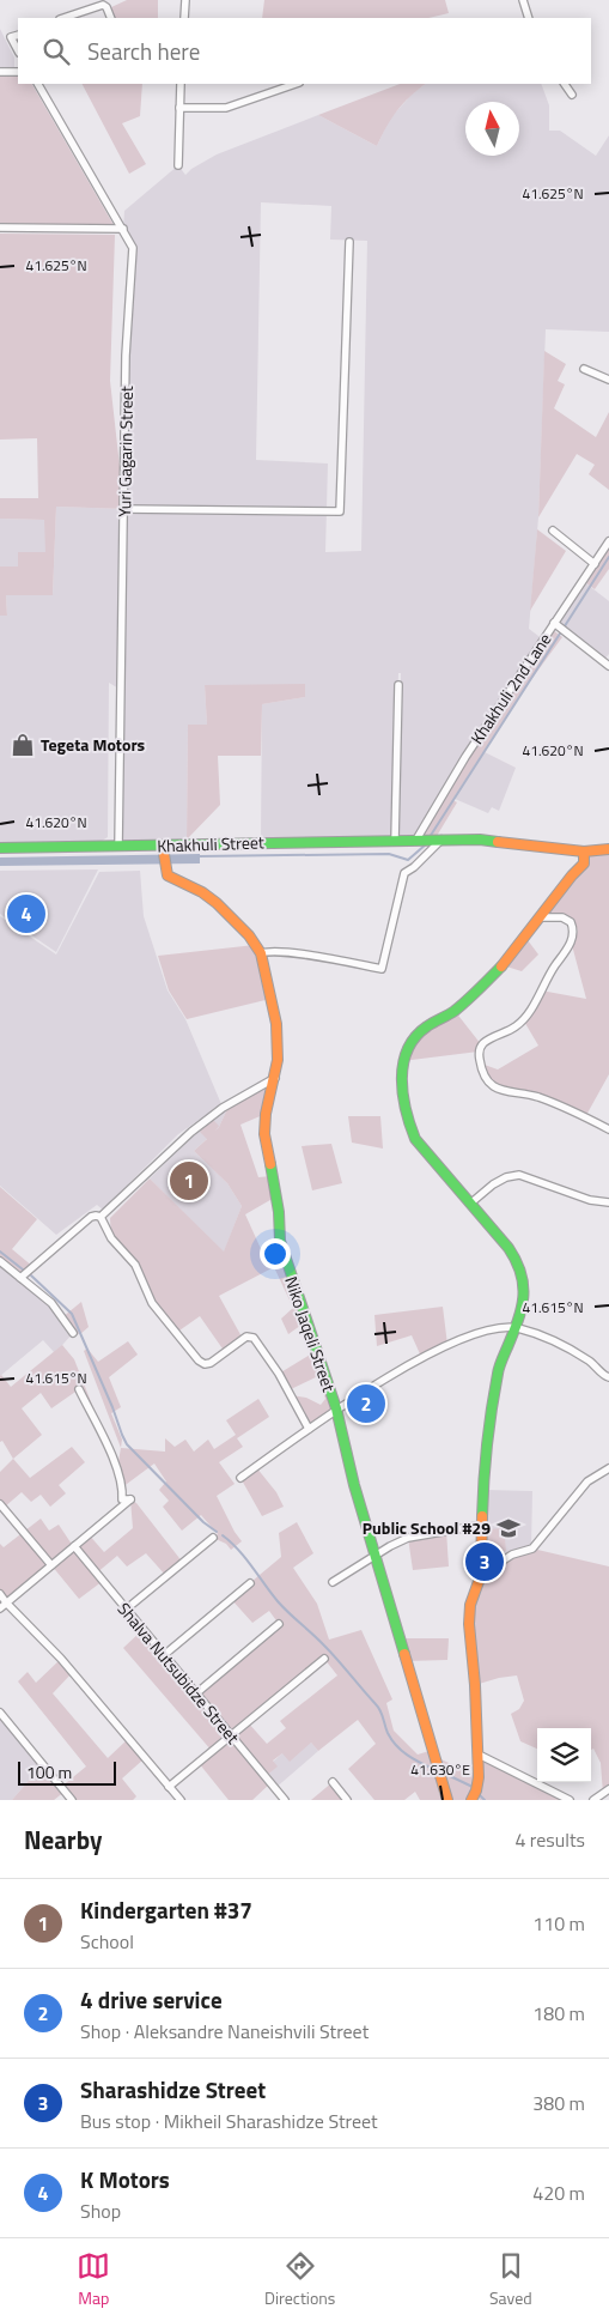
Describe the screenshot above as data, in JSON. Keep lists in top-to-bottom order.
{
  "streets": {
    "street": [
      "Yuri Gagarin Street",
      "Khakhuli 2nd Lane",
      "Khakhuli Street",
      "Niko Jaqeli Street",
      "Shalva Nutsubidze Street"
    ]
  },
  "crossings": [
    ["Yuri Gagarin Street", "Khakhuli Street"],
    ["Khakhuli 2nd Lane", "Khakhuli Street"],
    ["Khakhuli Street", "Niko Jaqeli Street"]
  ],
  "places": {
    "shop": ["Tegeta Motors"],
    "school or university": ["Public School #29"]
  },
  "scale_bar": "100 m",
  "north": "top",
  "page": {
    "search": "Search here",
    "pins": [
      "4",
      "1",
      "2",
      "3"
    ],
    "scale": "100 m",
    "heading": ["Nearby", "4 results"],
    "list": [
      {
        "mark": "1",
        "name": "Kindergarten #37",
        "note": "School",
        "value": "110 m"
      },
      {
        "mark": "2",
        "name": "4 drive service",
        "note": "Shop · Aleksandre Naneishvili Street",
        "value": "180 m"
      },
      {
        "mark": "3",
        "name": "Sharashidze Street",
        "note": "Bus stop · Mikheil Sharashidze Street",
        "value": "380 m"
      },
      {
        "mark": "4",
        "name": "K Motors",
        "note": "Shop",
        "value": "420 m"
      }
    ],
    "nav": ["Map", "Directions", "Saved"]
  },
  "coordinates": [
    "41.625°N",
    "41.620°N",
    "41.615°N",
    "41.630°E"
  ]
}
